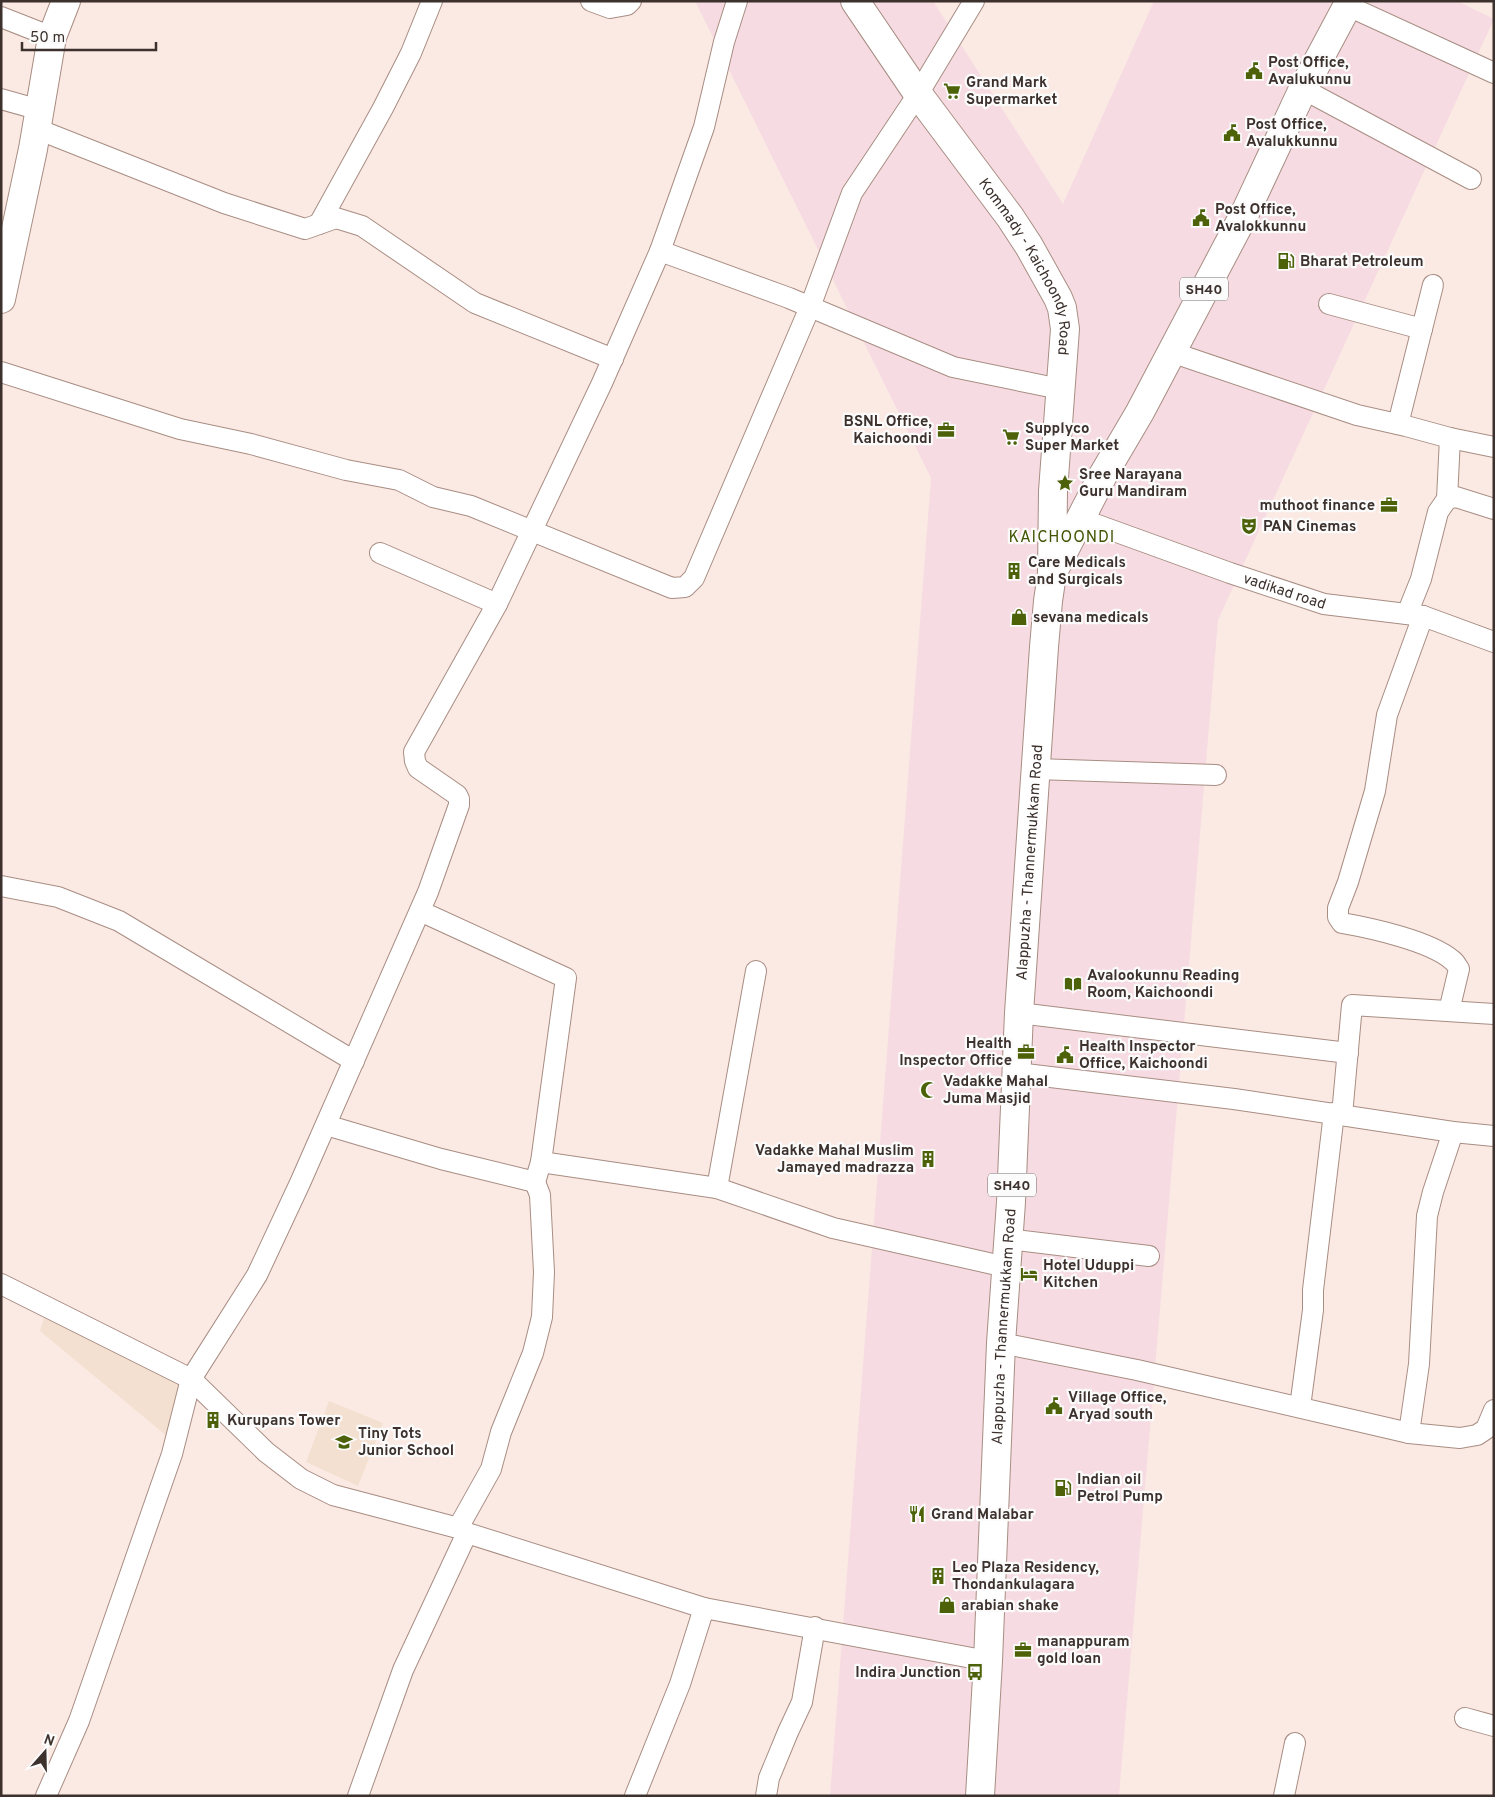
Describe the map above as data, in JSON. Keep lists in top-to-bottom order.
{
  "streets": {
    "main road": ["Kommady - Kaichoondy Road", "SH40", "Alappuzha - Thannermukkam Road"],
    "street": ["vadikad road"]
  },
  "crossings": [
    ["Kommady - Kaichoondy Road", "Alappuzha - Thannermukkam Road"],
    ["vadikad road", "Alappuzha - Thannermukkam Road"]
  ],
  "districts": ["KAICHOONDI"],
  "places": {
    "public building": [
      "Post Office, Avalukunnu",
      "Post Office, Avalukkunnu",
      "Post Office, Avalokkunnu",
      "Health Inspector Office, Kaichoondi",
      "Village Office, Aryad south"
    ],
    "supermarket": ["Grand Mark Supermarket", "Supplyco Super Market"],
    "fuel station": ["Bharat Petroleum", "Indian oil Petrol Pump"],
    "office": [
      "BSNL Office, Kaichoondi",
      "muthoot finance",
      "Health Inspector Office",
      "manappuram gold loan"
    ],
    "place": ["Sree Narayana Guru Mandiram"],
    "theatre": ["PAN Cinemas"],
    "building": [
      "Care Medicals and Surgicals",
      "Vadakke Mahal Muslim Jamayed madrazza",
      "Kurupans Tower",
      "Leo Plaza Residency, Thondankulagara"
    ],
    "shop": ["sevana medicals", "arabian shake"],
    "library": ["Avalookunnu Reading Room, Kaichoondi"],
    "mosque": ["Vadakke Mahal Juma Masjid"],
    "hotel": ["Hotel Uduppi Kitchen"],
    "school or university": ["Tiny Tots Junior School"],
    "restaurant": ["Grand Malabar"],
    "bus stop": ["Indira Junction"]
  },
  "scale_bar": "50 m",
  "north": "top"
}
